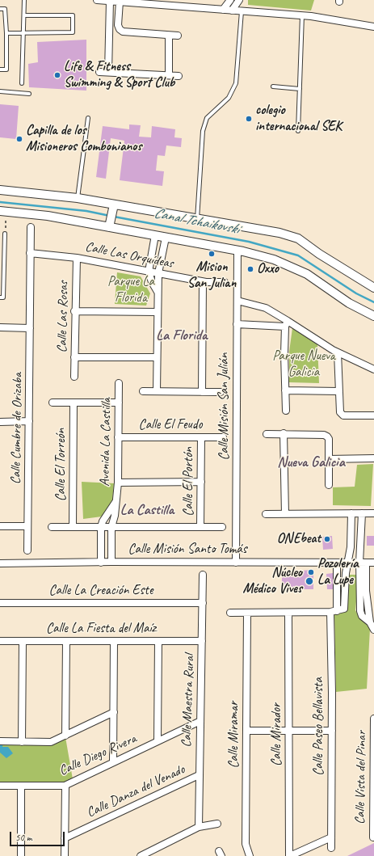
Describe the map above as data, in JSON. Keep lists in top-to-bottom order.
{
  "streets": {
    "street": [
      "Calle Las Orquídeas",
      "Calle Las Rosas",
      "Calle Misión San Julián",
      "Calle El Feudo",
      "Calle Cumbre de Orizaba",
      "Avenida La Castilla",
      "Calle El Torreón",
      "Calle El Portón",
      "Calle Misión Santo Tomás",
      "Calle La Creación Este",
      "Calle La Fiesta del Maíz",
      "Calle Maestra Rural",
      "Calle Paseo Bellavista",
      "Calle Miramar",
      "Calle Mirador",
      "Calle Diego Rivera",
      "Calle Vista del Pinar",
      "Calle Danza del Venado"
    ]
  },
  "crossings": [
    ["Calle Las Orquídeas", "Calle Las Rosas"],
    ["Calle Las Orquídeas", "Calle Cumbre de Orizaba"],
    ["Calle Misión San Julián", "Calle Misión Santo Tomás"],
    ["Calle El Feudo", "Avenida La Castilla"],
    ["Calle El Feudo", "Calle El Portón"],
    ["Avenida La Castilla", "Calle Misión Santo Tomás"],
    ["Calle Misión Santo Tomás", "Calle Paseo Bellavista"],
    ["Calle La Creación Este", "Calle Maestra Rural"],
    ["Calle La Fiesta del Maíz", "Calle Maestra Rural"],
    ["Calle Maestra Rural", "Calle Diego Rivera"],
    ["Calle Maestra Rural", "Calle Danza del Venado"]
  ],
  "districts": ["La Florida", "Nueva Galicia", "La Castilla"],
  "water": ["Canal Tchaikovski"],
  "parks": ["Parque La Florida", "Parque Nueva Galicia"],
  "places": [
    "Life & Fitness Swimming & Sport Club",
    "colegio internacional SEK",
    "Capilla de los Misioneros Combonianos",
    "Mision San Julian",
    "Oxxo",
    "ONEbeat",
    "Pozolería La Lupe",
    "Núcleo Médico Vives"
  ],
  "scale_bar": "50 m"
}
